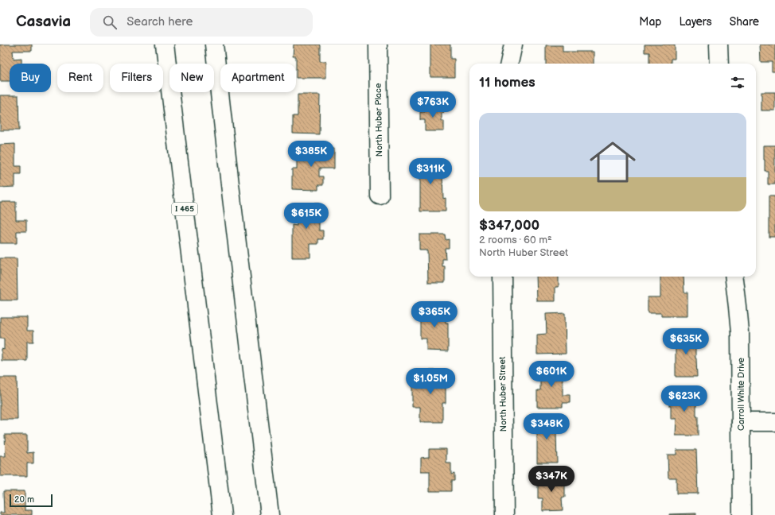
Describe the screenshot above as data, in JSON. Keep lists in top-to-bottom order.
{
  "streets": {
    "main road": [
      "North Huber Place",
      "I 465",
      "North Huber Street",
      "Carroll White Drive"
    ]
  },
  "scale_bar": "20 m",
  "page": {
    "header": "Casavia",
    "search": "Search here",
    "nav": ["Map", "Layers", "Share"],
    "chip": [
      "Buy",
      "Rent",
      "Filters",
      "New",
      "Apartment"
    ],
    "heading": "11 homes",
    "price": [
      "$763K",
      "$385K",
      "$311K",
      "$615K",
      "$365K",
      "$635K",
      "$601K",
      "$1.05M",
      "$623K",
      "$348K",
      "$347K"
    ],
    "list": [
      {
        "name": "$347,000",
        "note": "2 rooms · 60 m² · North Huber Street"
      }
    ],
    "scale": "20 m"
  }
}
